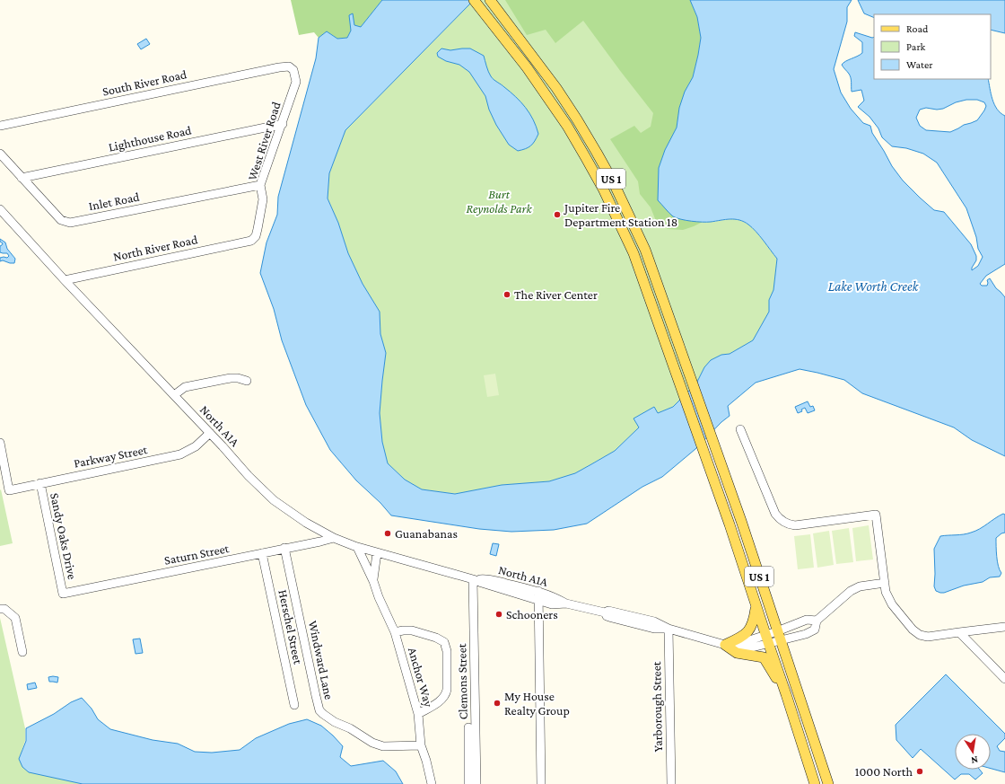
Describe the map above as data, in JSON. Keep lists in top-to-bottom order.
{
  "streets": {
    "main road": ["US 1"],
    "street": [
      "South River Road",
      "Lighthouse Road",
      "West River Road",
      "Inlet Road",
      "North River Road",
      "North A1A",
      "Parkway Street",
      "Sandy Oaks Drive",
      "Saturn Street",
      "Herschel Street",
      "Windward Lane",
      "Anchor Way",
      "Clemons Street",
      "Yarborough Street"
    ]
  },
  "crossings": [
    ["South River Road", "West River Road"],
    ["Lighthouse Road", "West River Road"],
    ["Lighthouse Road", "Inlet Road"],
    ["West River Road", "Inlet Road"],
    ["West River Road", "North River Road"],
    ["US 1", "North A1A"],
    ["North River Road", "North A1A"],
    ["North A1A", "Parkway Street"],
    ["North A1A", "Saturn Street"],
    ["North A1A", "Anchor Way"],
    ["North A1A", "Clemons Street"],
    ["North A1A", "Yarborough Street"],
    ["Parkway Street", "Sandy Oaks Drive"],
    ["Sandy Oaks Drive", "Saturn Street"],
    ["Saturn Street", "Herschel Street"],
    ["Saturn Street", "Windward Lane"],
    ["Windward Lane", "Anchor Way"]
  ],
  "water": ["Lake Worth Creek"],
  "parks": ["Burt Reynolds Park"],
  "places": [
    "Jupiter Fire Department Station 18",
    "The River Center",
    "Guanabanas",
    "Schooners",
    "My House Realty Group",
    "1000 North"
  ],
  "legend": ["Road", "Park", "Water"],
  "north": "bottom"
}
